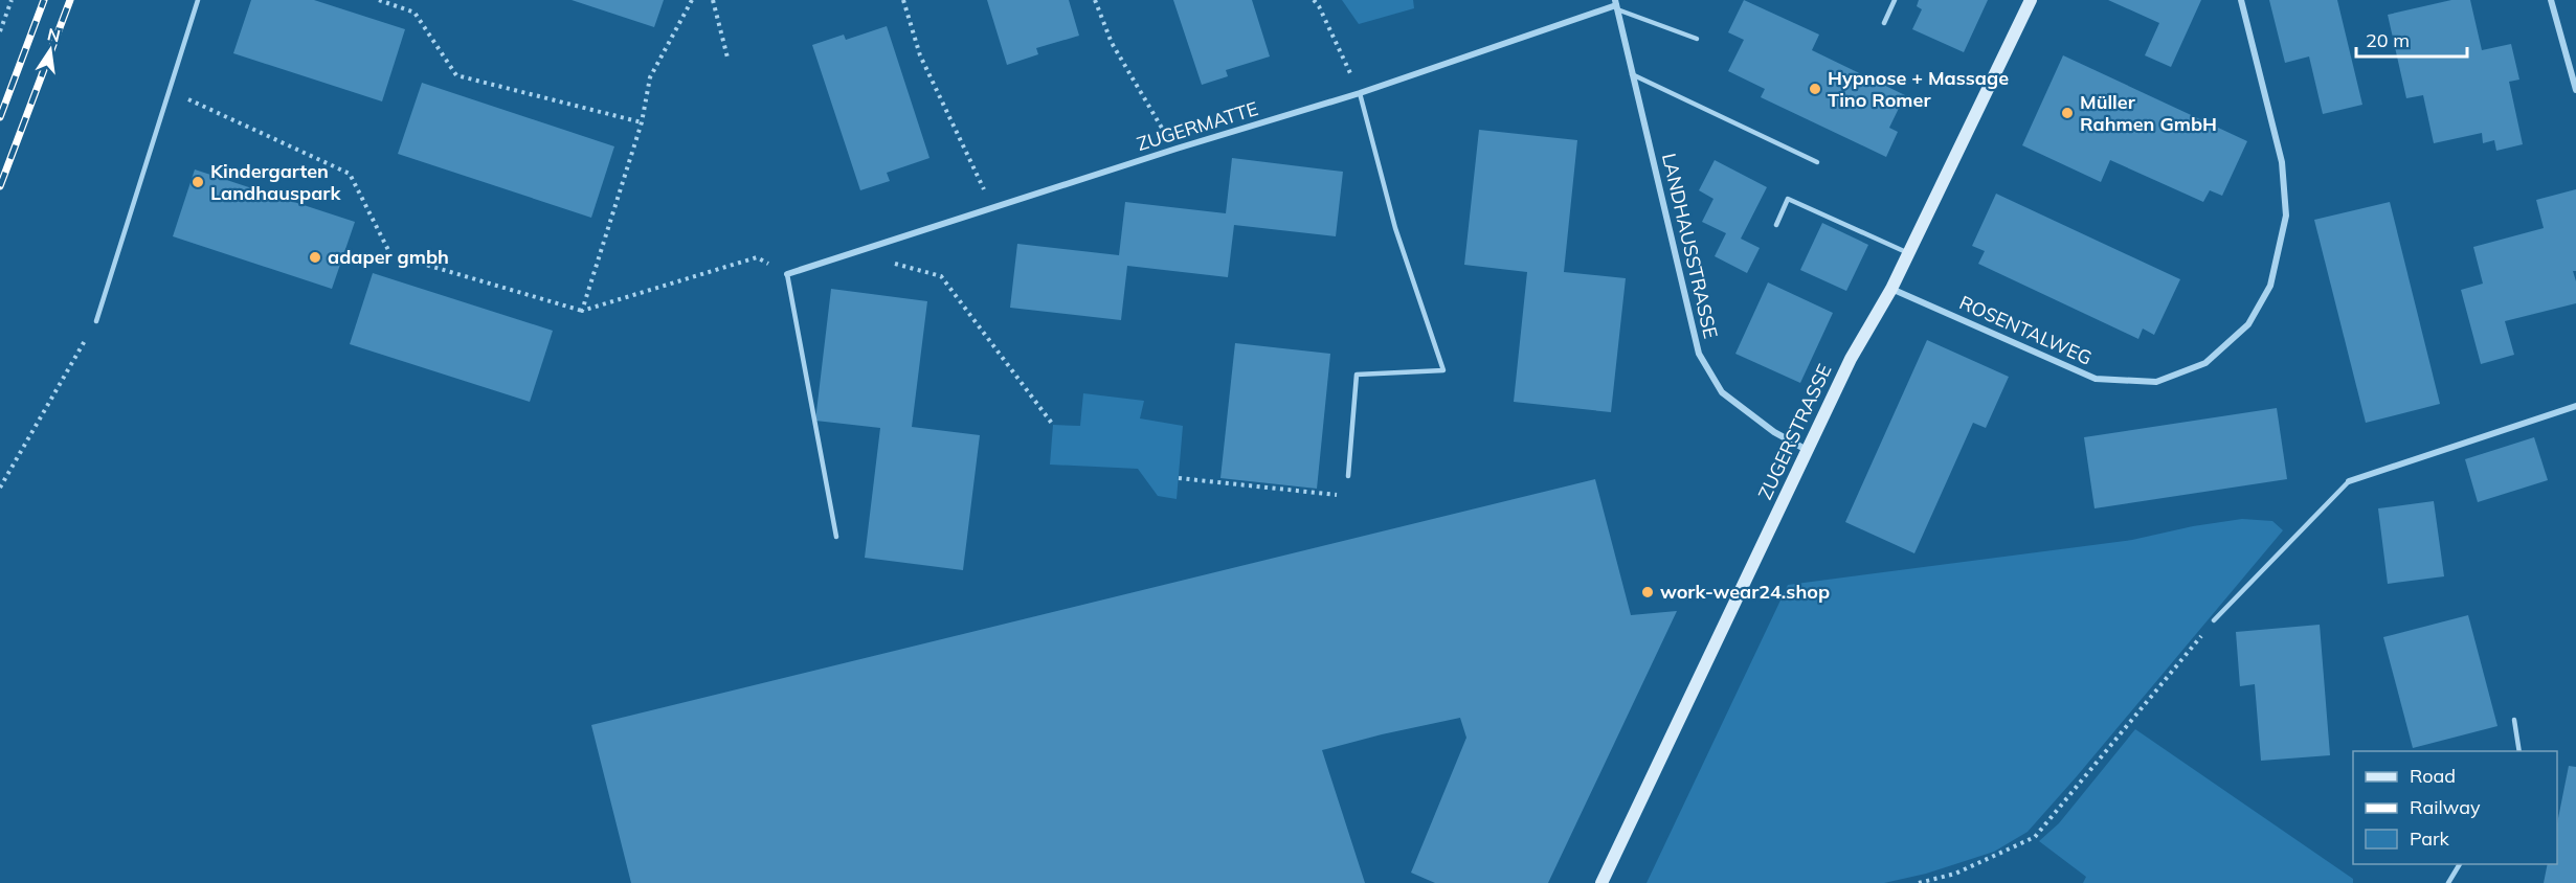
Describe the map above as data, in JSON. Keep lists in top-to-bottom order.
{
  "streets": {
    "street": [
      "ZUGERMATTE",
      "LANDHAUSSTRASSE",
      "ROSENTALWEG",
      "ZUGERSTRASSE"
    ]
  },
  "crossings": [
    ["ZUGERMATTE", "LANDHAUSSTRASSE"],
    ["LANDHAUSSTRASSE", "ZUGERSTRASSE"],
    ["ROSENTALWEG", "ZUGERSTRASSE"]
  ],
  "places": [
    "Hypnose + Massage Tino Romer",
    "Müller Rahmen GmbH",
    "Kindergarten Landhauspark",
    "adaper gmbh",
    "work-wear24.shop"
  ],
  "legend": ["Road", "Railway", "Park"],
  "scale_bar": "20 m",
  "north": "top"
}
